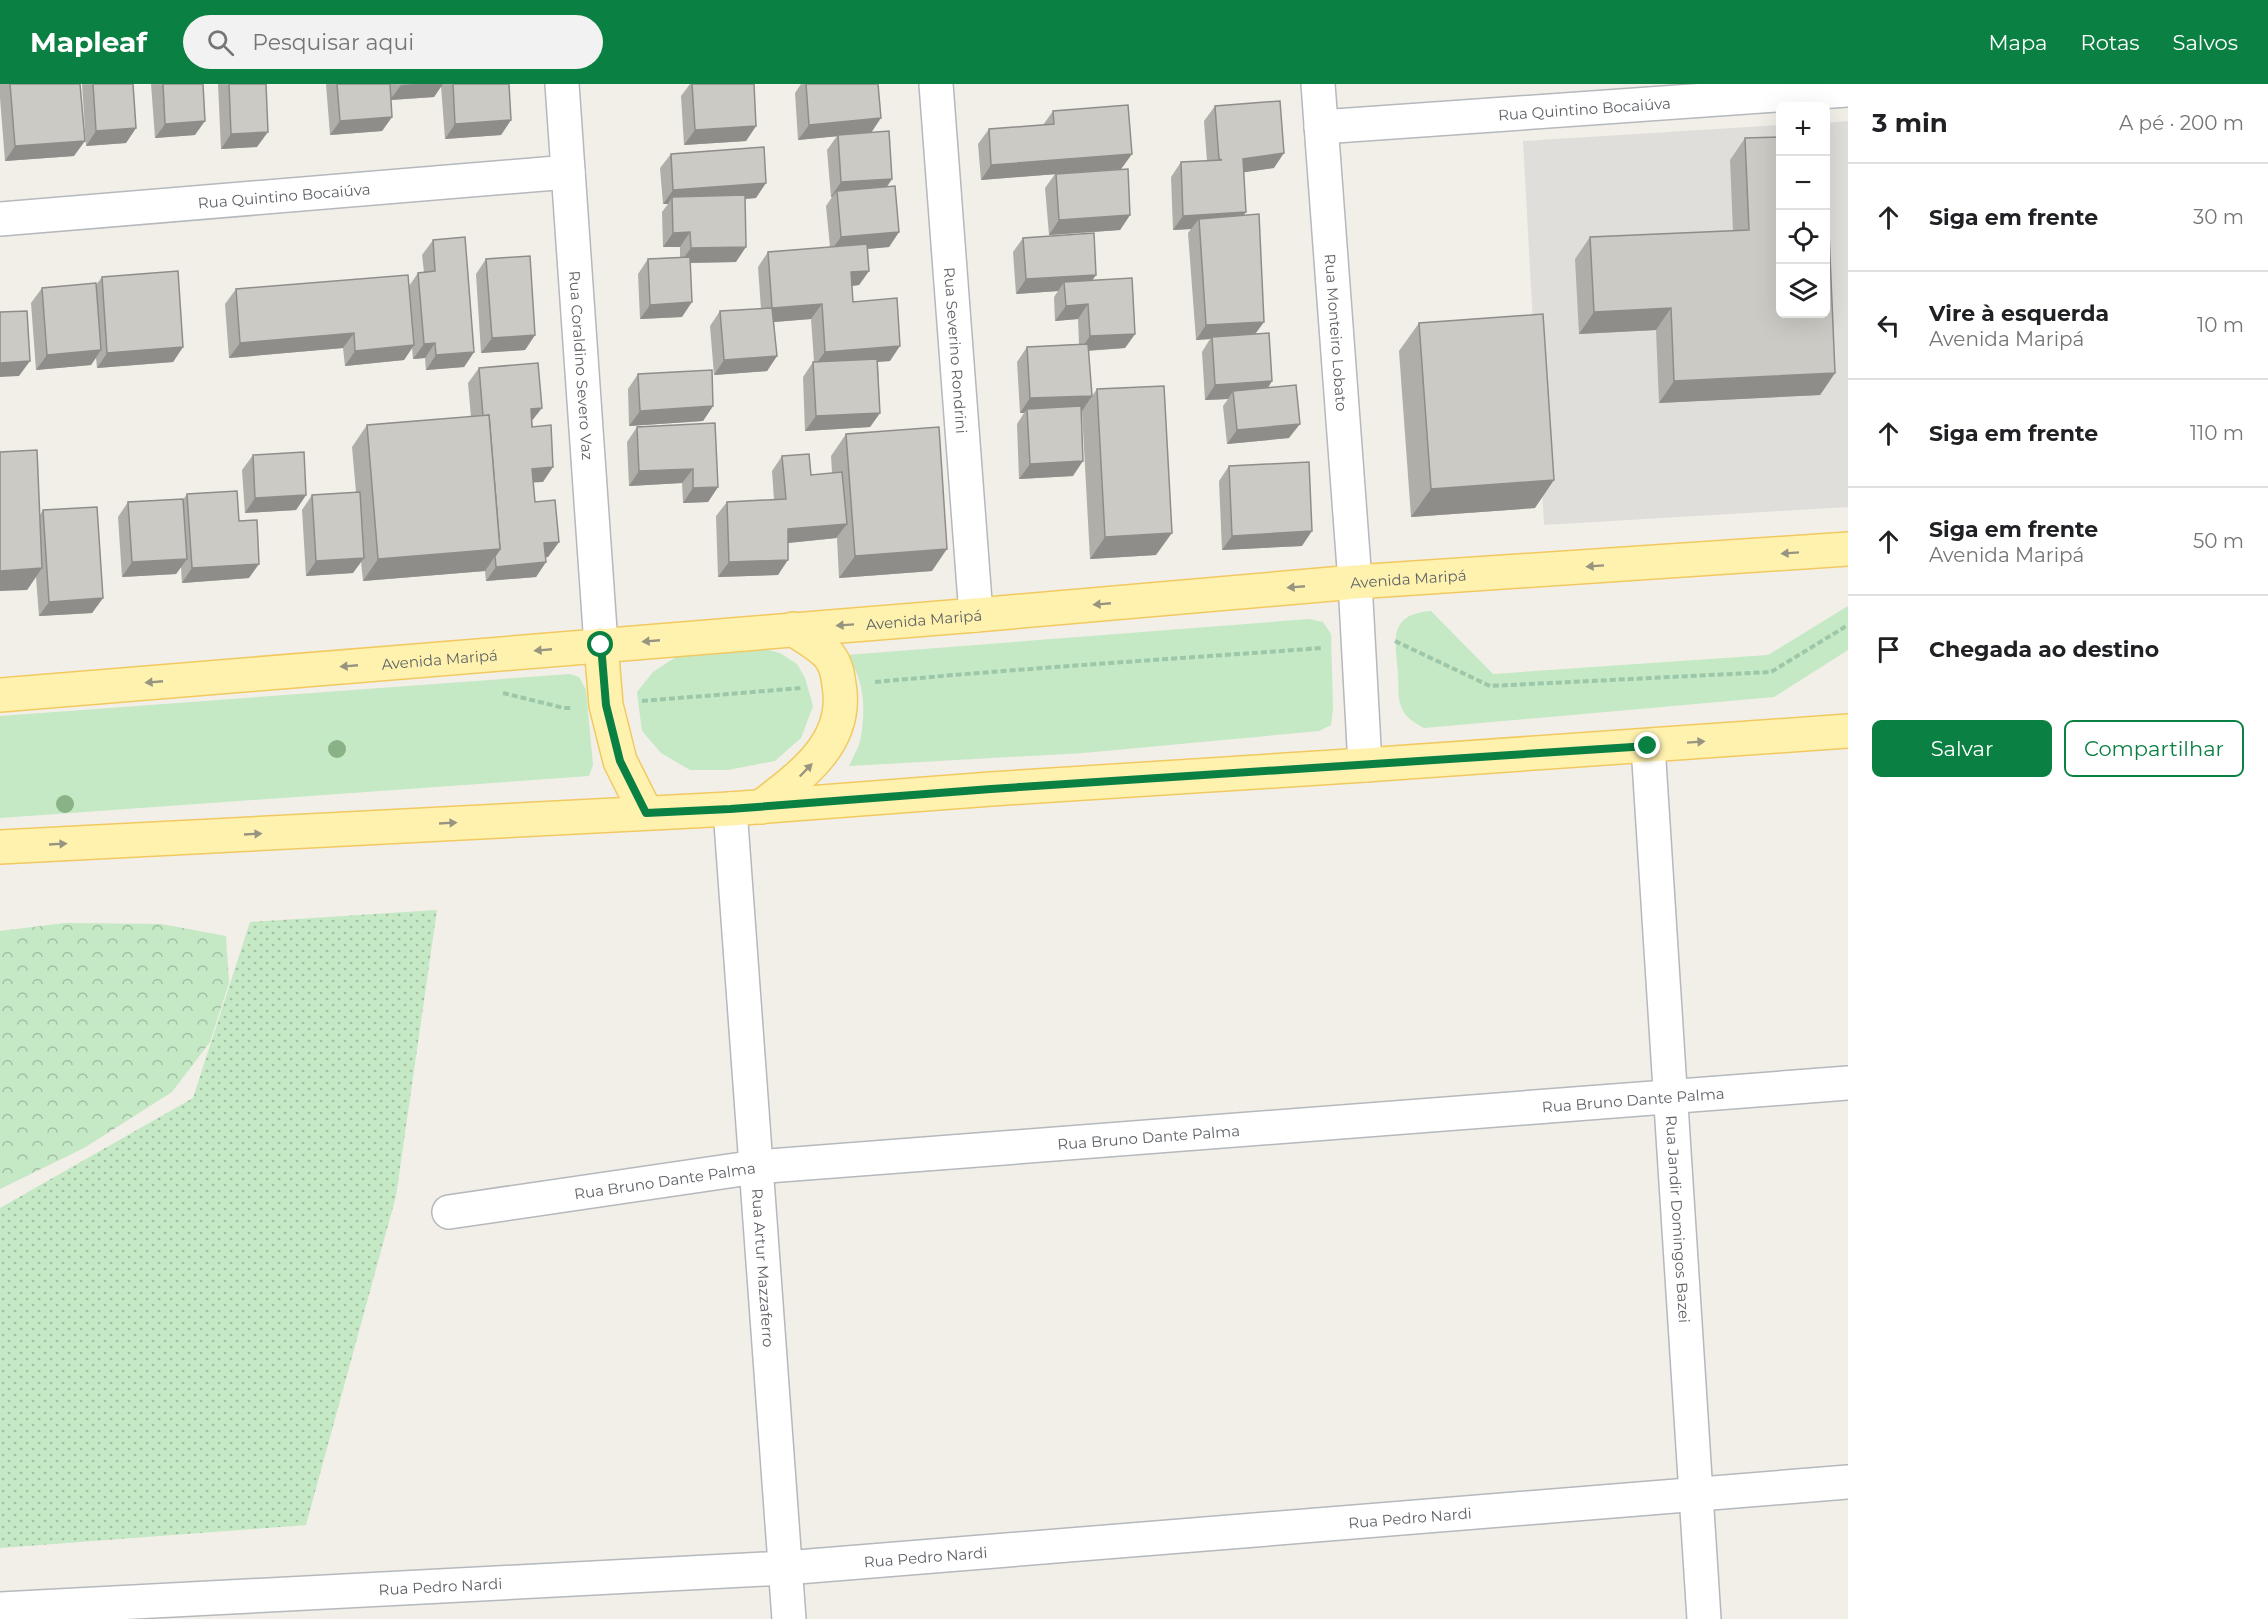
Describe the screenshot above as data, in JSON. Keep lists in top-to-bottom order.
{
  "streets": {
    "main road": ["Avenida Maripá"],
    "street": [
      "Rua Quintino Bocaiúva",
      "Rua Monteiro Lobato",
      "Rua Severino Rondrini",
      "Rua Coraldino Severo Vaz",
      "Rua Bruno Dante Palma",
      "Rua Jandir Domingos Bazei",
      "Rua Artur Mazzaferro",
      "Rua Pedro Nardi"
    ]
  },
  "crossings": [
    ["Rua Quintino Bocaiúva", "Rua Monteiro Lobato"],
    ["Rua Quintino Bocaiúva", "Rua Coraldino Severo Vaz"],
    ["Rua Monteiro Lobato", "Avenida Maripá"],
    ["Rua Severino Rondrini", "Avenida Maripá"],
    ["Rua Coraldino Severo Vaz", "Avenida Maripá"],
    ["Rua Bruno Dante Palma", "Rua Jandir Domingos Bazei"],
    ["Rua Bruno Dante Palma", "Rua Artur Mazzaferro"],
    ["Rua Jandir Domingos Bazei", "Rua Pedro Nardi"],
    ["Rua Artur Mazzaferro", "Rua Pedro Nardi"]
  ],
  "page": {
    "header": "Mapleaf",
    "search": "Pesquisar aqui",
    "nav": ["Mapa", "Rotas", "Salvos"],
    "heading": ["3 min", "A pé · 200 m"],
    "map_buttons": ["+", "−"],
    "list": [
      ["Siga em frente", "30 m"],
      ["Vire à esquerda", "Avenida Maripá", "10 m"],
      ["Siga em frente", "110 m"],
      ["Siga em frente", "Avenida Maripá", "50 m"],
      "Chegada ao destino"
    ],
    "buttons": ["Salvar", "Compartilhar"]
  }
}
